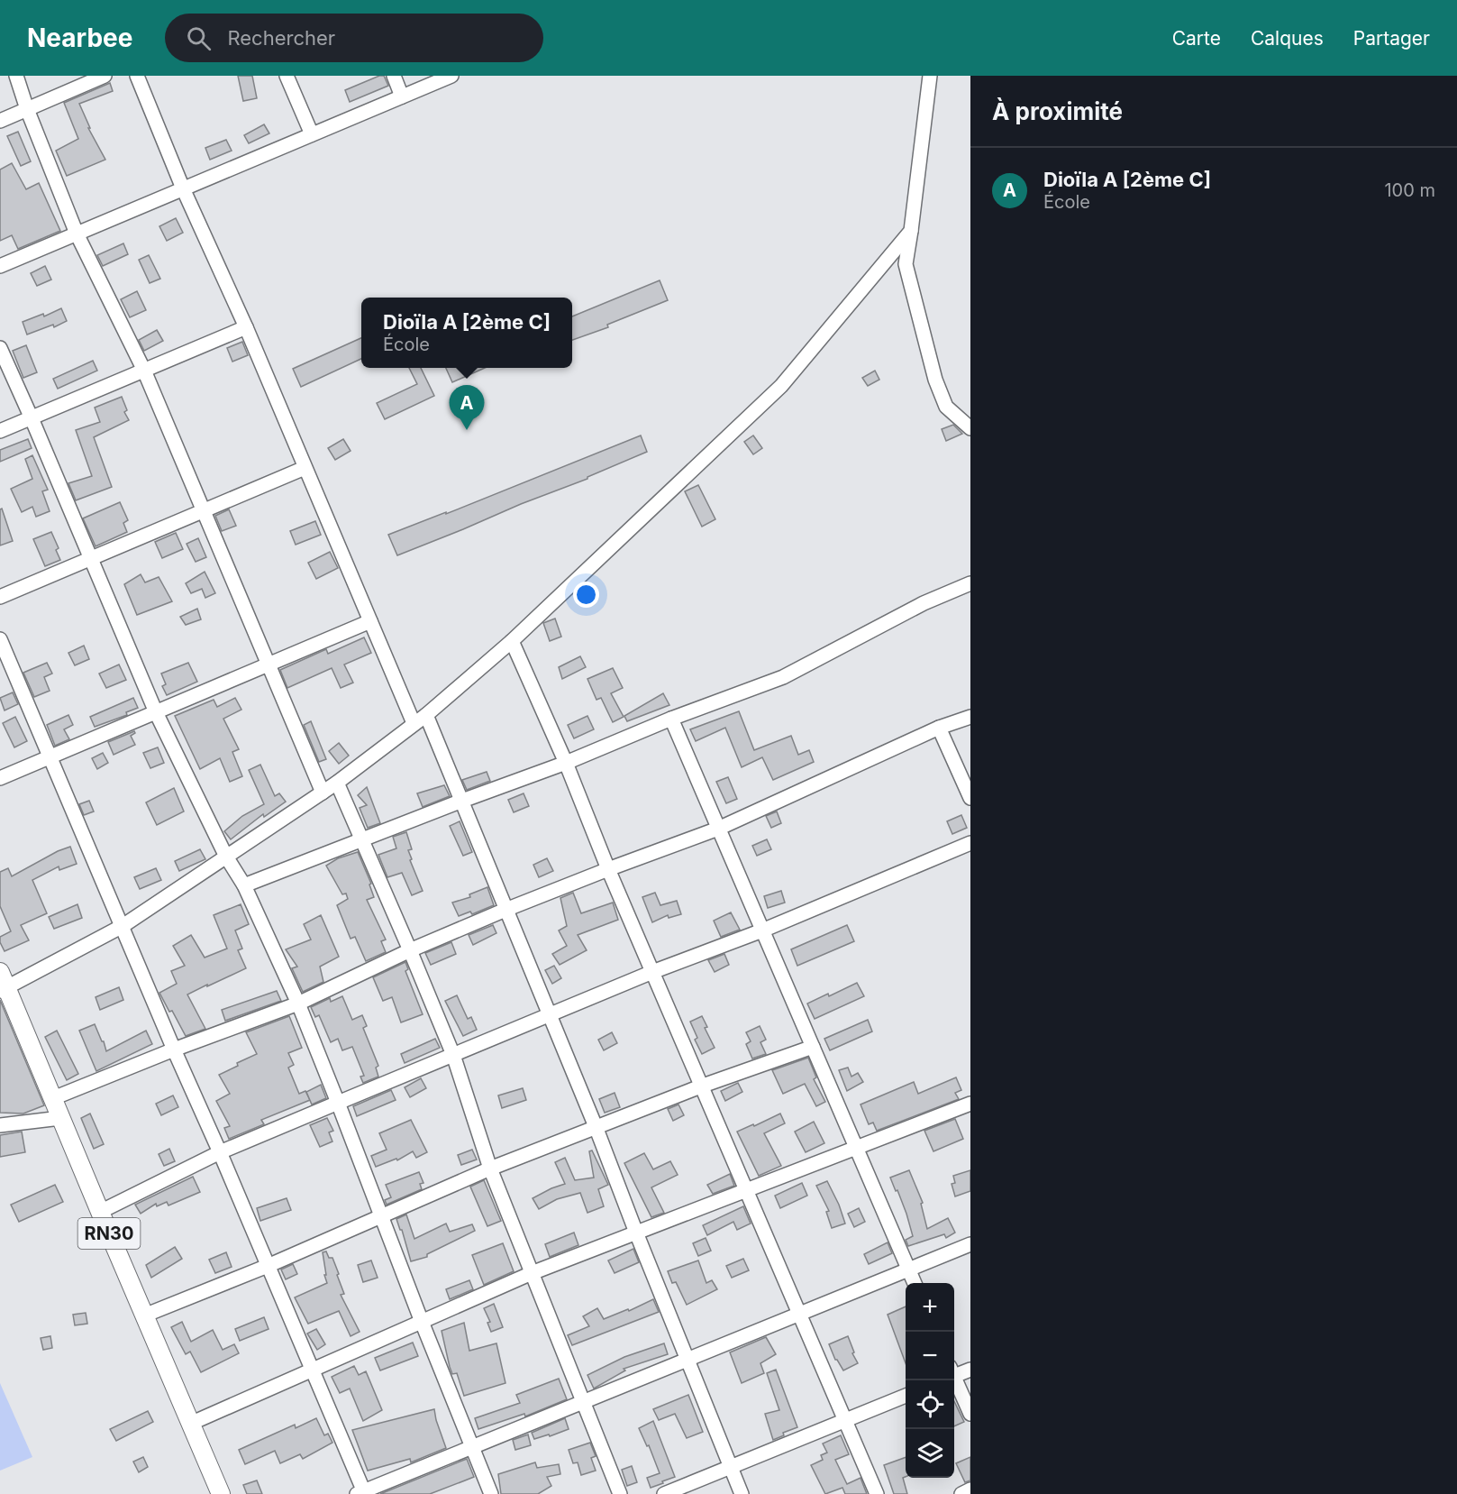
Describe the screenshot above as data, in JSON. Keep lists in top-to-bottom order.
{
  "streets": {
    "main road": ["RN30"]
  },
  "page": {
    "header": "Nearbee",
    "search": "Rechercher",
    "nav": ["Carte", "Calques", "Partager"],
    "heading": "À proximité",
    "list": [
      {
        "mark": "A",
        "name": "Dioïla A [2ème C]",
        "note": "École",
        "value": "100 m"
      }
    ],
    "popup": ["Dioïla A [2ème C]", "École"],
    "pins": "A",
    "map_buttons": ["+", "−"]
  }
}
